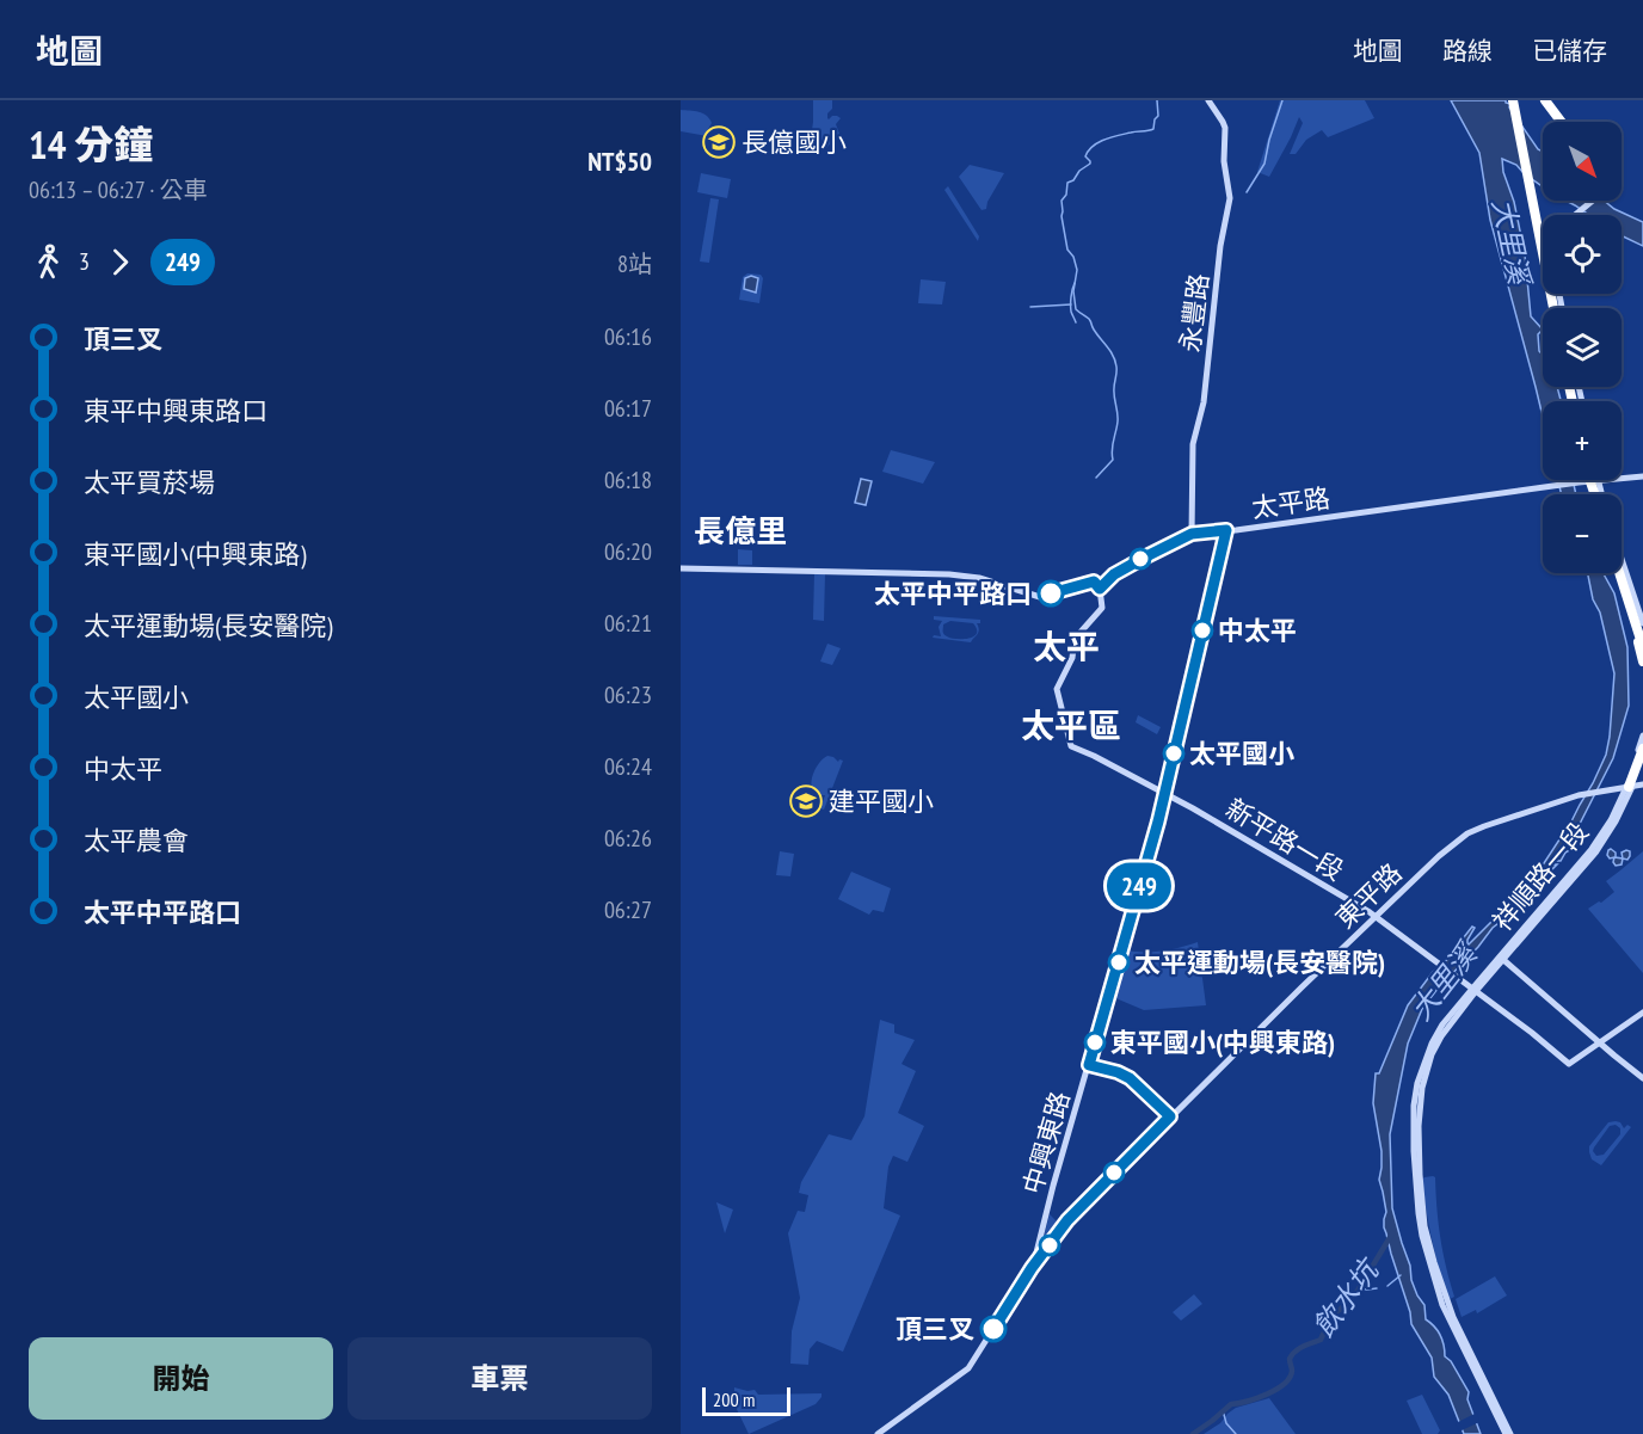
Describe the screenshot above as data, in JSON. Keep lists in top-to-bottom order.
{
  "streets": {
    "street": [
      "永豐路",
      "太平路",
      "新平路一段",
      "祥順路一段",
      "東平路",
      "中興東路"
    ]
  },
  "crossings": [
    ["永豐路", "太平路"],
    ["太平路", "新平路一段"],
    ["太平路", "中興東路"],
    ["新平路一段", "祥順路一段"],
    ["新平路一段", "東平路"],
    ["新平路一段", "中興東路"],
    ["祥順路一段", "東平路"],
    ["東平路", "中興東路"]
  ],
  "districts": ["長億里", "太平", "太平區"],
  "water": ["大里溪", "飲水坑"],
  "places": {
    "school or university": ["長億國小", "建平國小"],
    "other": [
      "太平中平路口",
      "中太平",
      "太平國小",
      "太平運動場(長安醫院)",
      "東平國小(中興東路)",
      "頂三叉"
    ]
  },
  "lines": ["bus line 249"],
  "scale_bar": "200 m",
  "north": "bottom right",
  "page": {
    "header": "地圖",
    "nav": ["地圖", "路線", "已儲存"],
    "heading": ["14 分鐘", "06:13 – 06:27 · 公車", "NT$50"],
    "on_map": "249",
    "map_buttons": ["+", "−"],
    "legs": ["3", "249", "8站"],
    "list": [
      {
        "name": "頂三叉",
        "value": "06:16"
      },
      {
        "name": "東平中興東路口",
        "value": "06:17"
      },
      {
        "name": "太平買菸場",
        "value": "06:18"
      },
      {
        "name": "東平國小(中興東路)",
        "value": "06:20"
      },
      {
        "name": "太平運動場(長安醫院)",
        "value": "06:21"
      },
      {
        "name": "太平國小",
        "value": "06:23"
      },
      {
        "name": "中太平",
        "value": "06:24"
      },
      {
        "name": "太平農會",
        "value": "06:26"
      },
      {
        "name": "太平中平路口",
        "value": "06:27"
      }
    ],
    "buttons": ["開始", "車票"],
    "scale": "200 m"
  }
}
